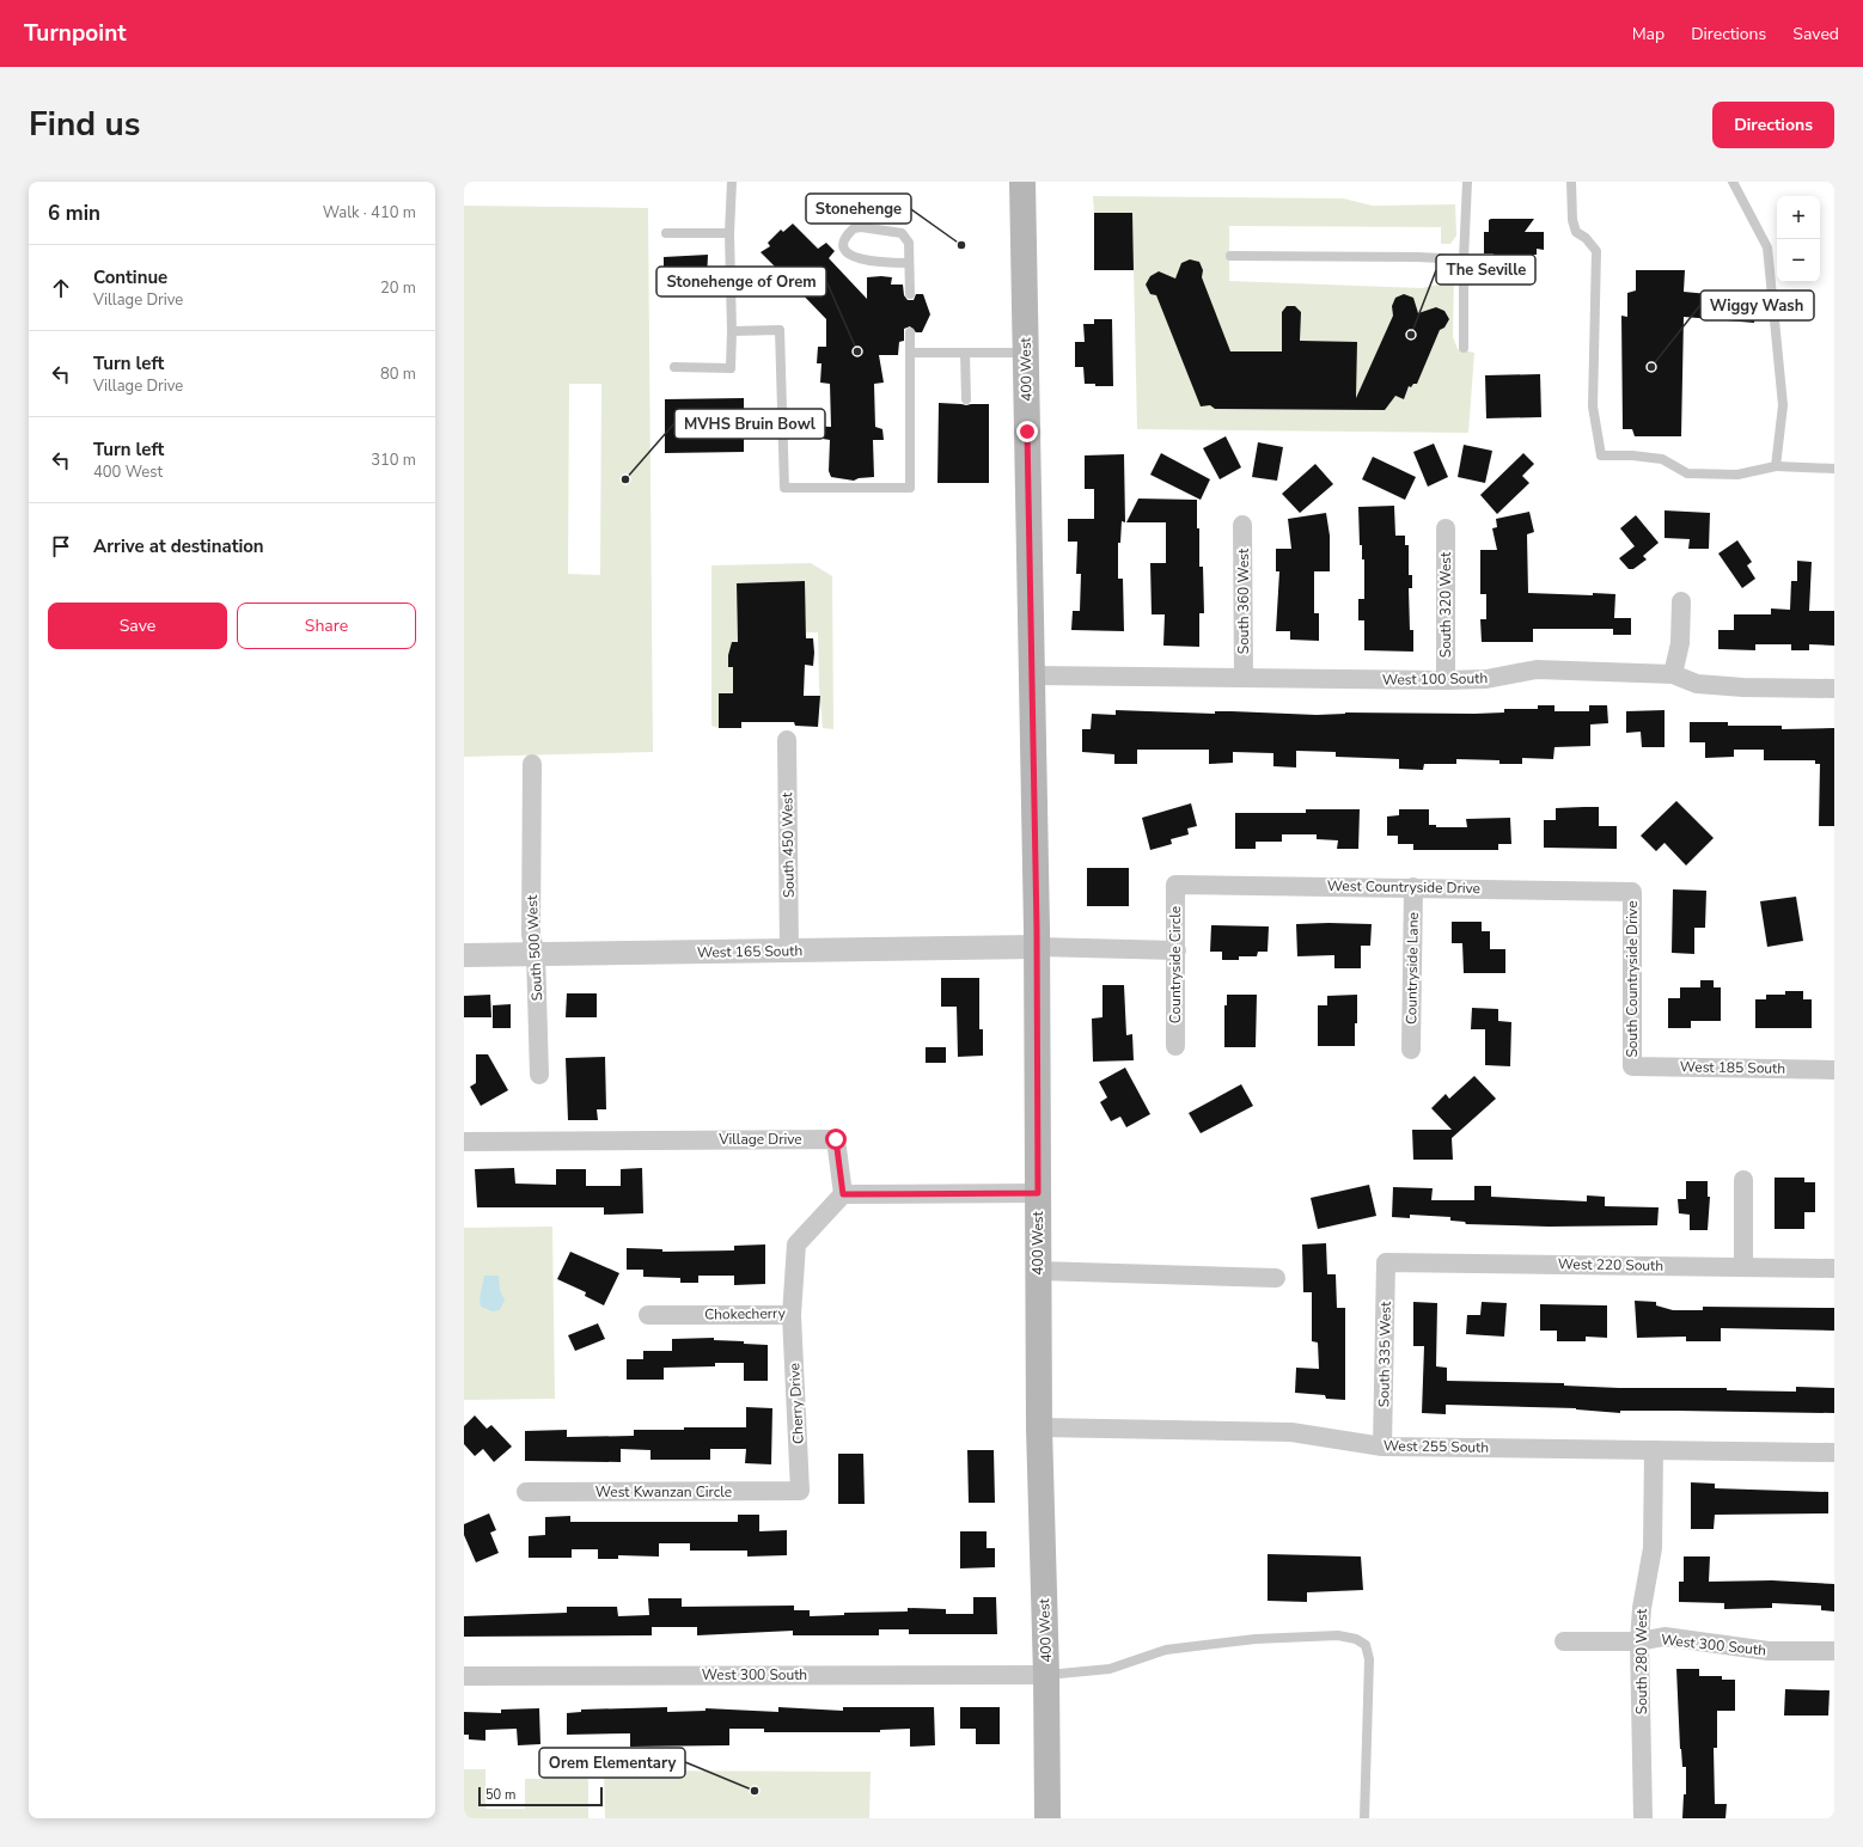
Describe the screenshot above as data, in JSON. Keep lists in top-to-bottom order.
{
  "streets": {
    "main road": ["400 West"],
    "street": [
      "South 360 West",
      "South 320 West",
      "West 100 South",
      "South 450 West",
      "West Countryside Drive",
      "South 500 West",
      "West 165 South",
      "Countryside Circle",
      "Countryside Lane",
      "South Countryside Drive",
      "West 185 South",
      "Village Drive",
      "West 220 South",
      "Chokecherry",
      "South 335 West",
      "Cherry Drive",
      "West 255 South",
      "West Kwanzan Circle",
      "West 300 South",
      "South 280 West"
    ]
  },
  "crossings": [
    ["400 West", "West 100 South"],
    ["400 West", "West 165 South"],
    ["400 West", "West 255 South"],
    ["400 West", "West 300 South"],
    ["South 360 West", "West 100 South"],
    ["South 320 West", "West 100 South"],
    ["South 450 West", "West 165 South"],
    ["West Countryside Drive", "Countryside Circle"],
    ["West Countryside Drive", "Countryside Lane"],
    ["West Countryside Drive", "South Countryside Drive"],
    ["South 500 West", "West 165 South"],
    ["South Countryside Drive", "West 185 South"],
    ["Village Drive", "Chokecherry"],
    ["West 220 South", "South 335 West"],
    ["Chokecherry", "Cherry Drive"],
    ["South 335 West", "West 255 South"],
    ["Cherry Drive", "West Kwanzan Circle"],
    ["West 255 South", "South 280 West"],
    ["West 300 South", "South 280 West"]
  ],
  "places": [
    "Stonehenge",
    "The Seville",
    "Stonehenge of Orem",
    "Wiggy Wash",
    "MVHS Bruin Bowl",
    "Orem Elementary"
  ],
  "scale_bar": "50 m",
  "page": {
    "header": "Turnpoint",
    "nav": ["Map", "Directions", "Saved"],
    "title": "Find us",
    "buttons": [
      "Directions",
      ["Save", "Share"]
    ],
    "heading": ["6 min", "Walk · 410 m"],
    "map_buttons": ["+", "−"],
    "list": [
      ["Continue", "Village Drive", "20 m"],
      ["Turn left", "Village Drive", "80 m"],
      ["Turn left", "400 West", "310 m"],
      "Arrive at destination"
    ],
    "scale": "50 m"
  }
}
